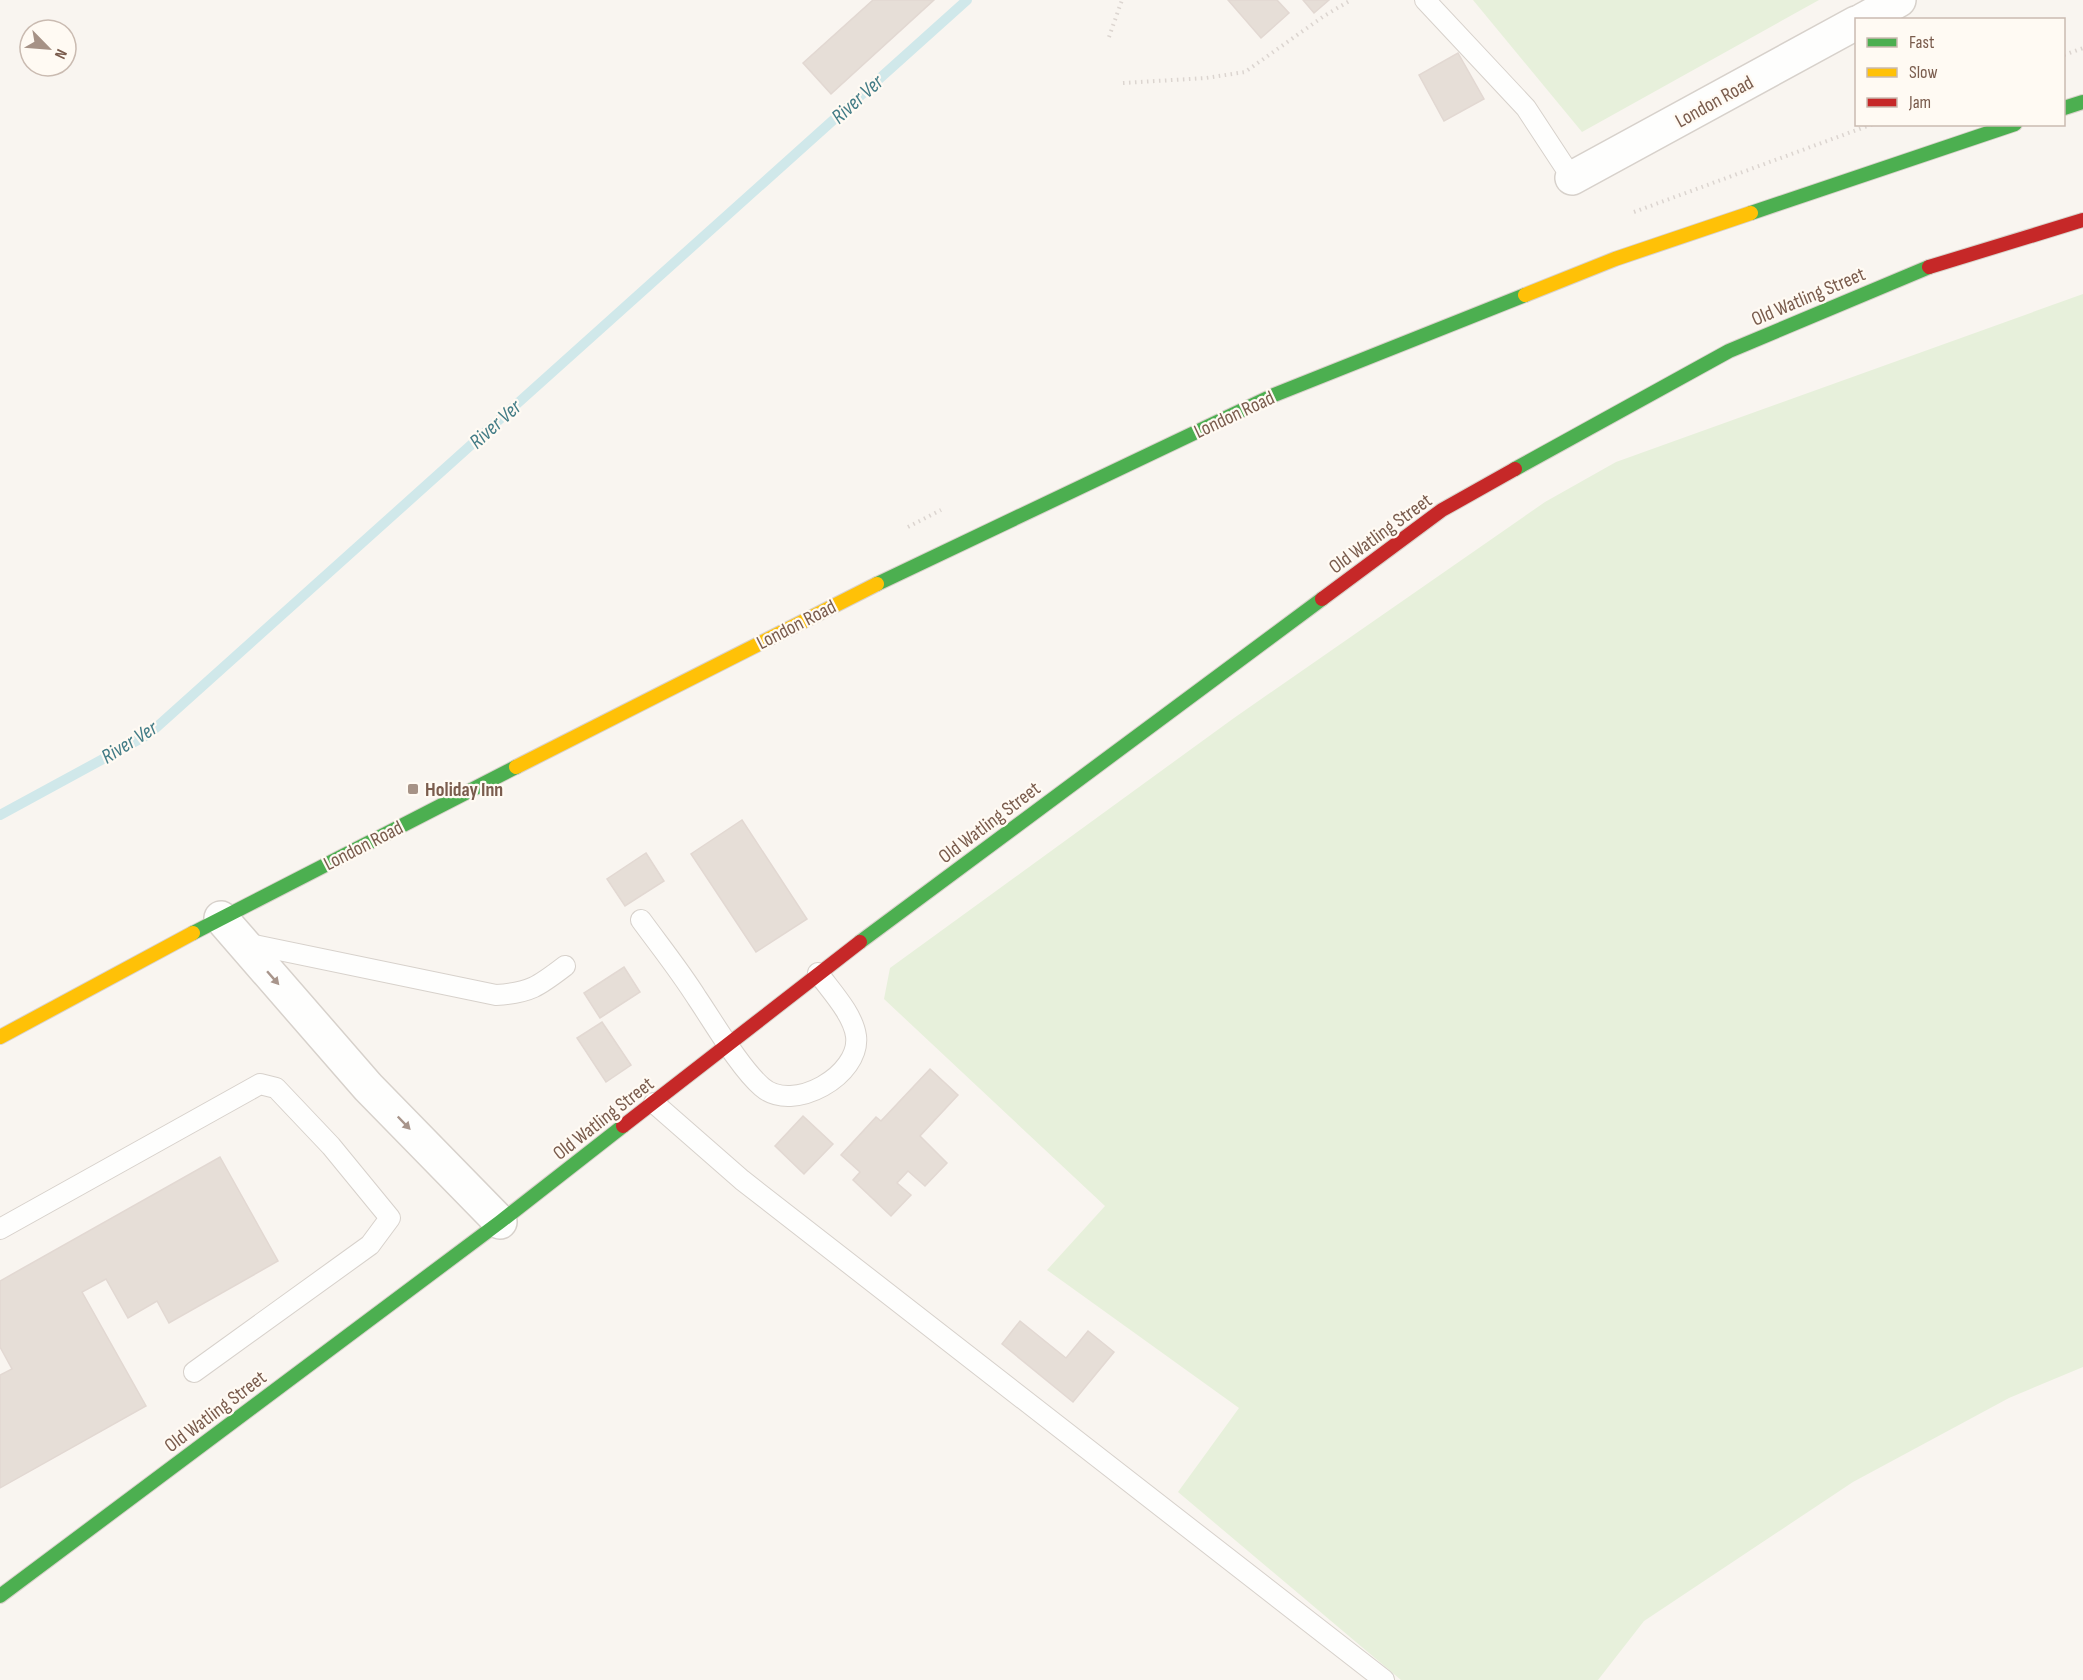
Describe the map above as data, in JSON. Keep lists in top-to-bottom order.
{
  "streets": {
    "street": ["London Road", "Old Watling Street"]
  },
  "water": ["River Ver"],
  "places": {
    "transit": ["Holiday Inn"]
  },
  "legend": ["Fast", "Slow", "Jam"],
  "north": "bottom right"
}
